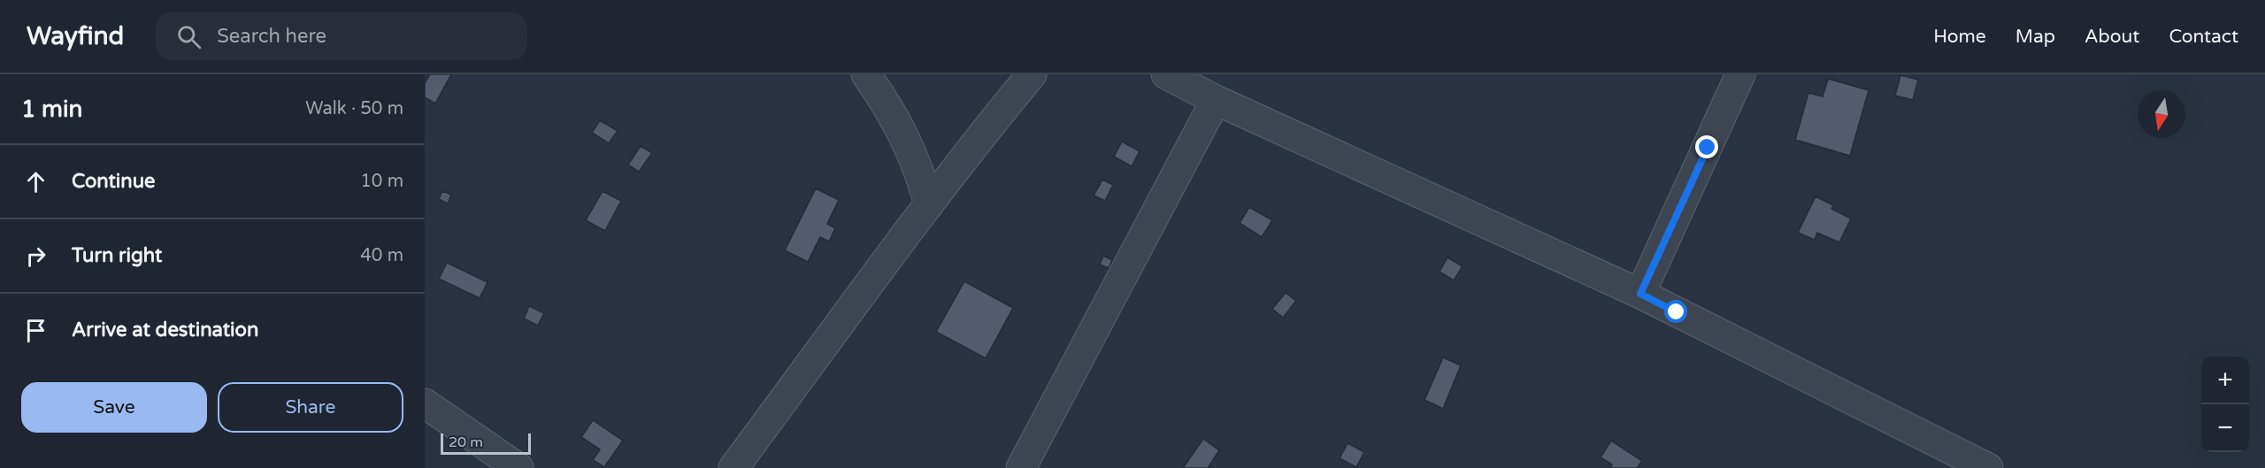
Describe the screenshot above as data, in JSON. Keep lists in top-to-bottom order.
{
  "scale_bar": "20 m",
  "north": "bottom",
  "page": {
    "header": "Wayfind",
    "search": "Search here",
    "nav": [
      "Home",
      "Map",
      "About",
      "Contact"
    ],
    "heading": ["1 min", "Walk · 50 m"],
    "list": [
      ["Continue", "10 m"],
      ["Turn right", "40 m"],
      "Arrive at destination"
    ],
    "map_buttons": ["+", "−"],
    "buttons": ["Save", "Share"],
    "scale": "20 m"
  }
}
